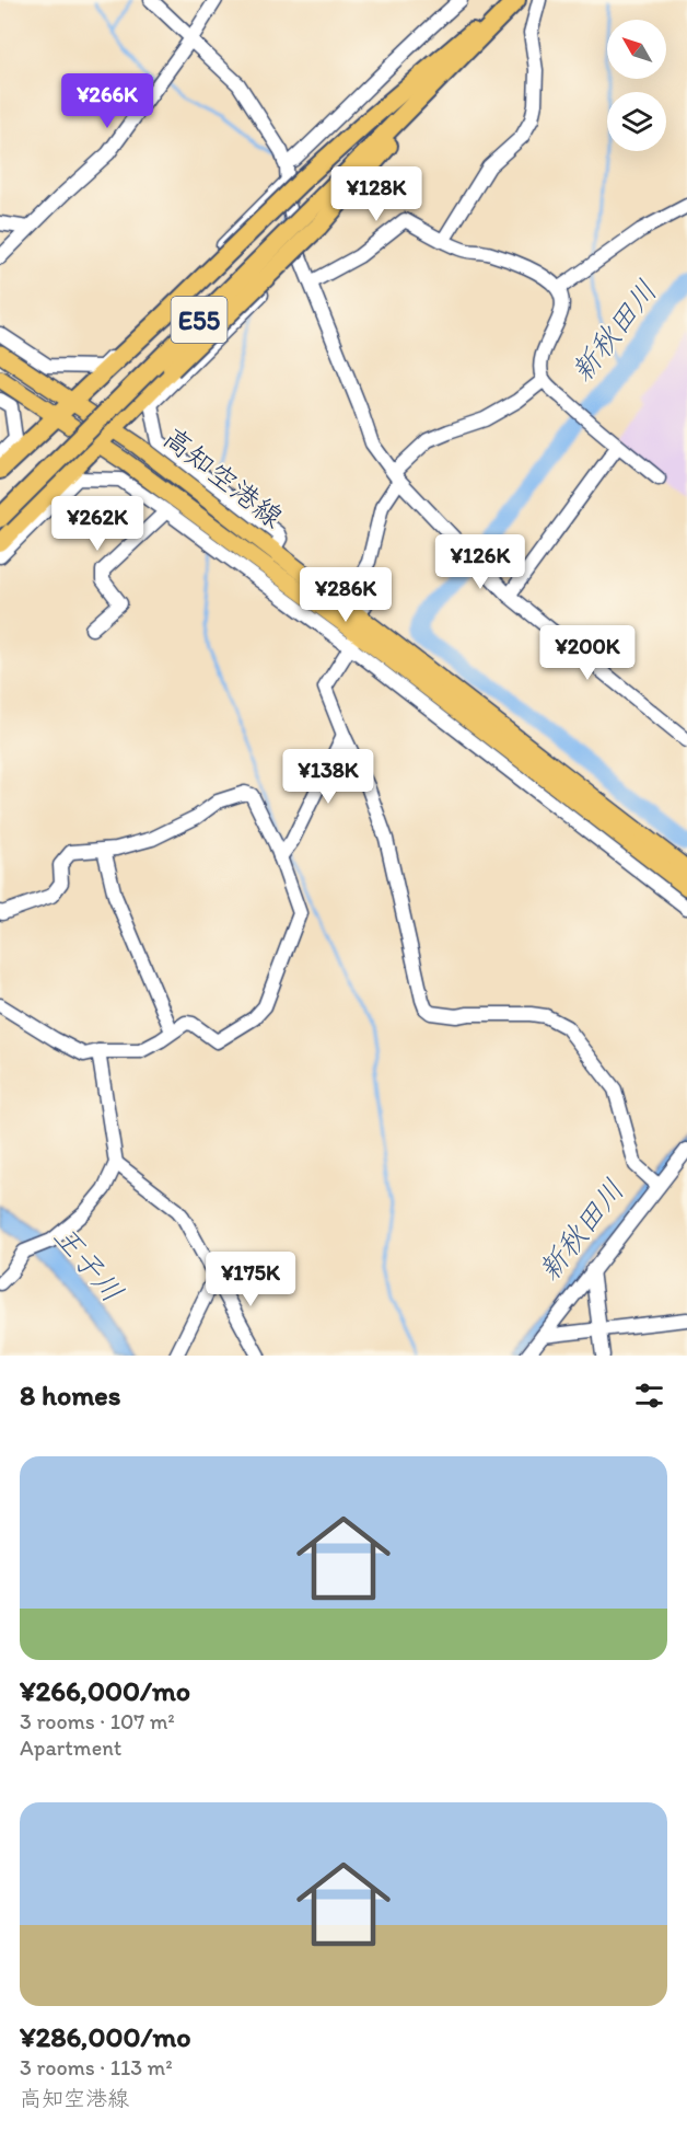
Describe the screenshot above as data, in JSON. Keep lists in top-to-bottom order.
{
  "streets": {
    "highway": ["E55"],
    "main road": ["高知空港線"]
  },
  "water": ["新秋田川", "王子川"],
  "north": "top left",
  "page": {
    "price": [
      "¥266K",
      "¥128K",
      "¥262K",
      "¥126K",
      "¥286K",
      "¥200K",
      "¥138K",
      "¥175K"
    ],
    "heading": "8 homes",
    "list": [
      {
        "name": "¥266,000/mo",
        "note": "3 rooms · 107 m² · Apartment"
      },
      {
        "name": "¥286,000/mo",
        "note": "3 rooms · 113 m² · 高知空港線"
      }
    ]
  }
}
